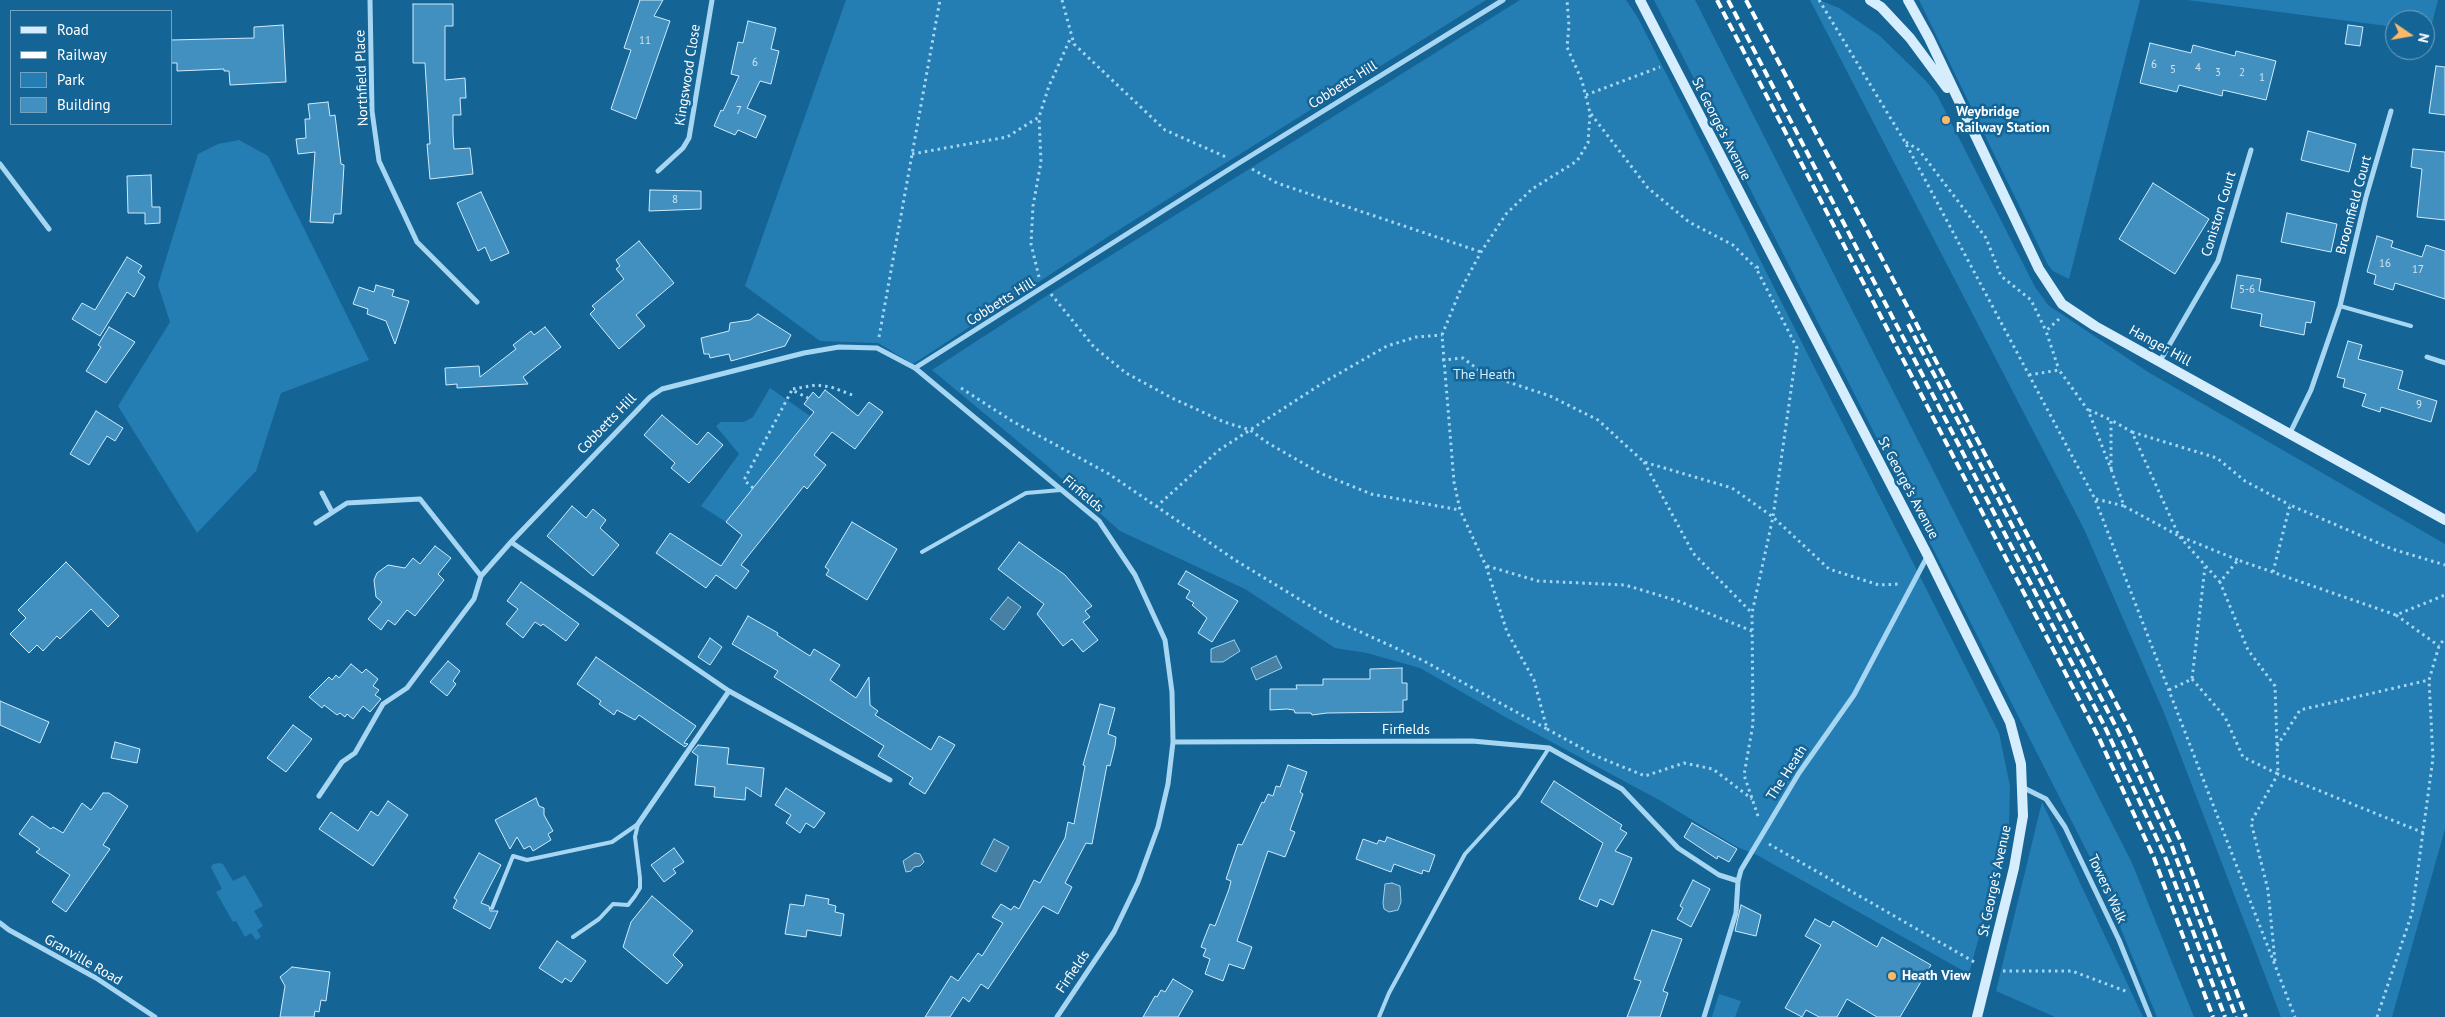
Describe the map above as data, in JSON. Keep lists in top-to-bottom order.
{
  "streets": {
    "main road": ["St George’s Avenue", "Hanger Hill"],
    "street": [
      "Kingswood Close",
      "Northfield Place",
      "Cobbetts Hill",
      "Broomfield Court",
      "Coniston Court",
      "Firfields",
      "The Heath",
      "Towers Walk",
      "Granville Road"
    ]
  },
  "crossings": [
    ["Cobbetts Hill", "Firfields"],
    ["St George’s Avenue", "The Heath"],
    ["St George’s Avenue", "Towers Walk"],
    ["Broomfield Court", "Hanger Hill"],
    ["Coniston Court", "Hanger Hill"]
  ],
  "parks": ["The Heath"],
  "places": ["Weybridge Railway Station", "Heath View"],
  "house_numbers": [
    "11",
    "6",
    "6",
    "4",
    "5",
    "3",
    "2",
    "1",
    "7",
    "8",
    "16",
    "17",
    "5-6",
    "9"
  ],
  "legend": [
    "Road",
    "Railway",
    "Park",
    "Building"
  ],
  "north": "right"
}
